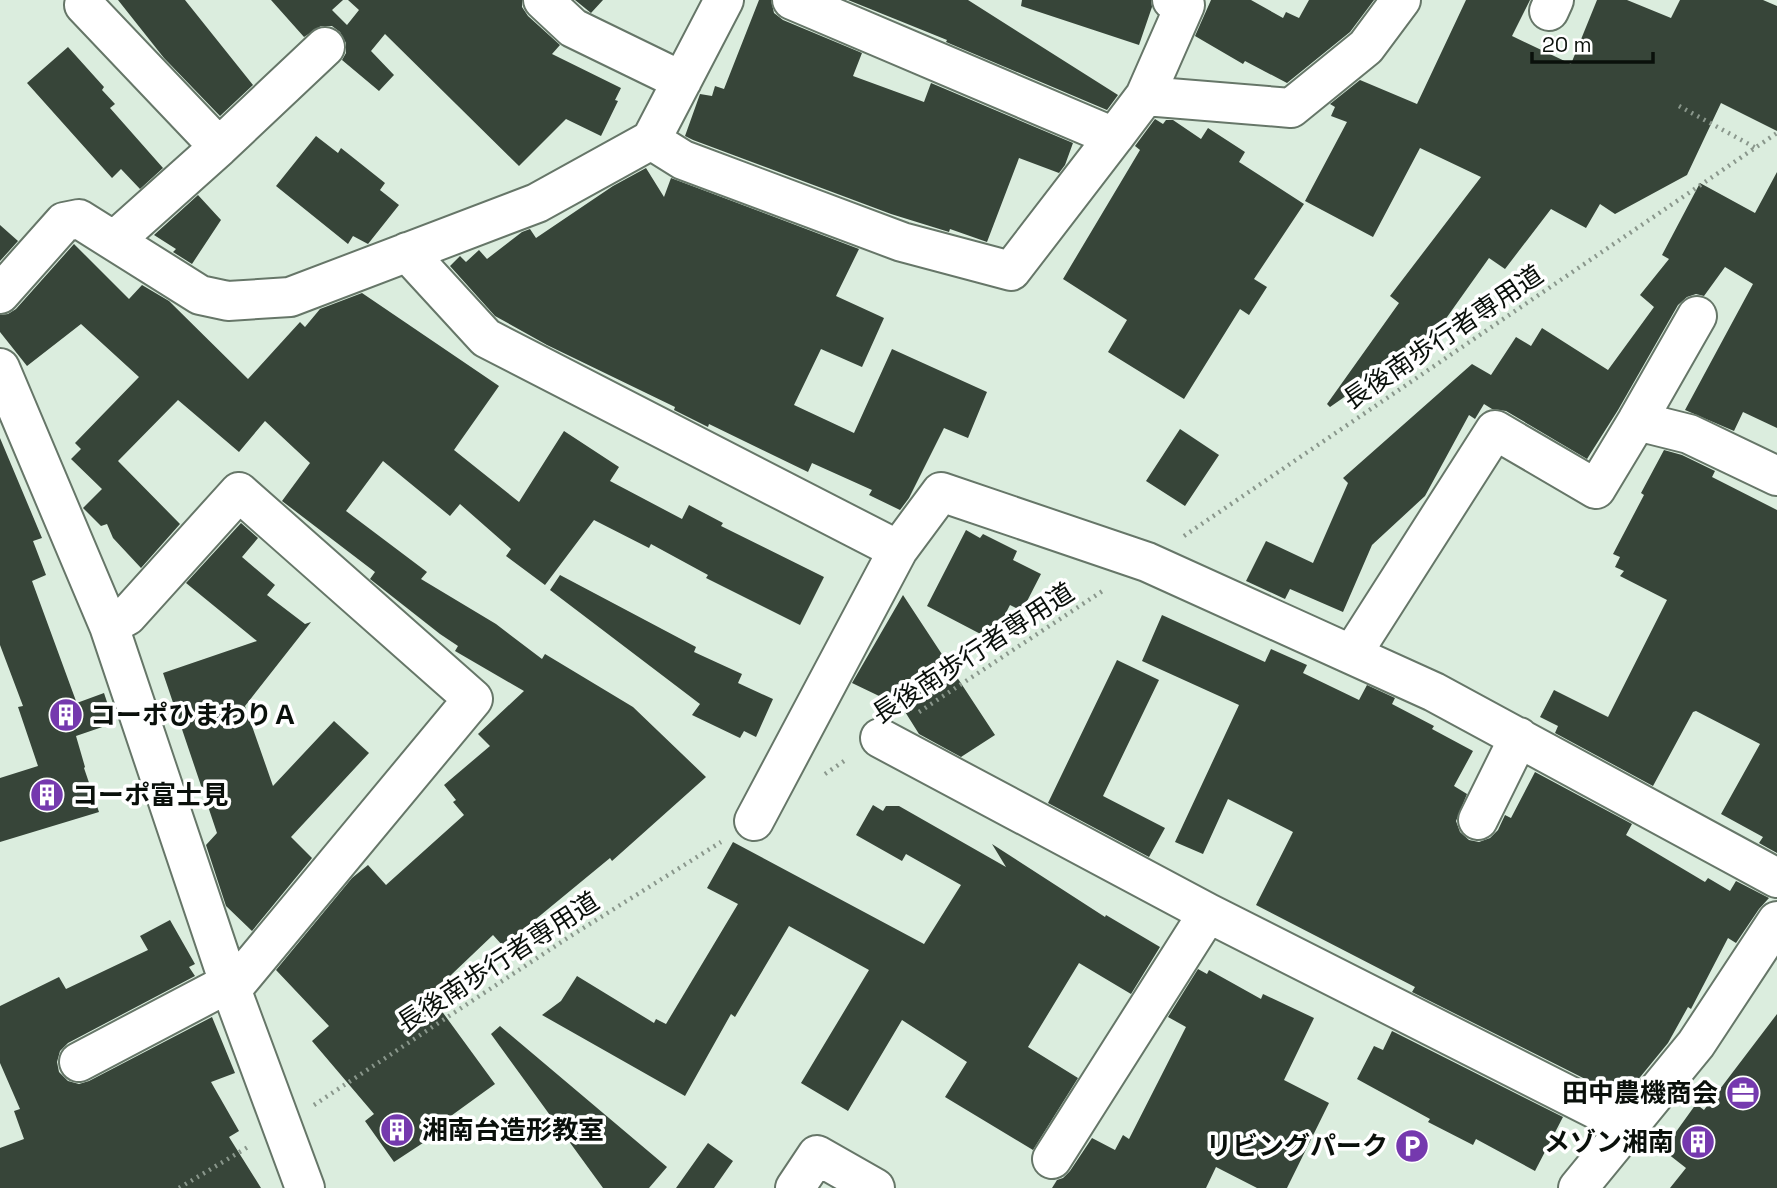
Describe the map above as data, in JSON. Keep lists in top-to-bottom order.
{
  "streets": {
    "path": ["長後南歩行者専用道"]
  },
  "places": {
    "building": [
      "コーポひまわりＡ",
      "コーポ富士見",
      "湘南台造形教室",
      "メゾン湘南"
    ],
    "office": ["田中農機商会"],
    "parking": ["リビングパーク"]
  },
  "scale_bar": "20 m"
}
